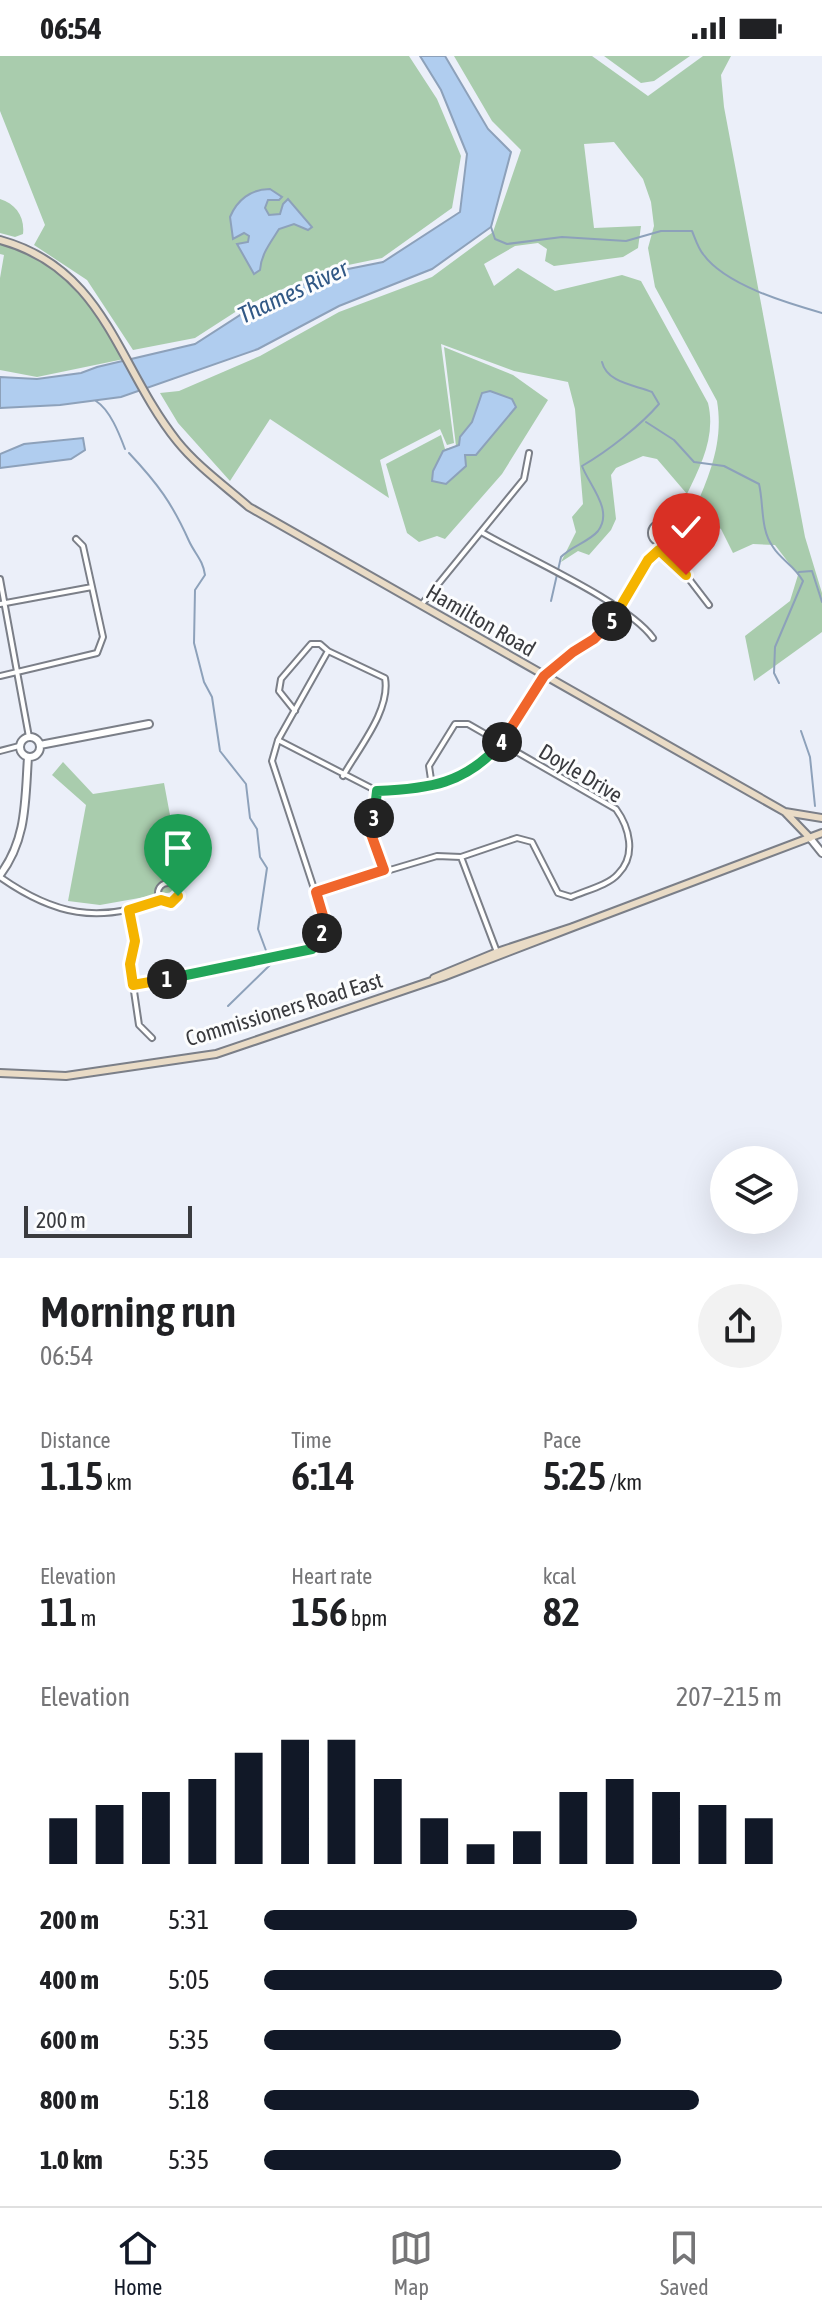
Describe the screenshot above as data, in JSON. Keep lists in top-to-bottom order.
{
  "streets": {
    "main road": ["Hamilton Road", "Commissioners Road East"],
    "street": ["Doyle Drive"]
  },
  "crossings": [
    ["Hamilton Road", "Commissioners Road East"]
  ],
  "water": ["Thames River"],
  "scale_bar": "200 m",
  "page": {
    "status": "06:54",
    "pins": [
      "5",
      "4",
      "3",
      "2",
      "1"
    ],
    "scale": "200 m",
    "heading": ["Morning run", "06:54"],
    "stats": [
      ["Distance", "1.15 km"],
      ["Time", "6:14"],
      ["Pace", "5:25 /km"],
      ["Elevation", "11 m"],
      ["Heart rate", "156 bpm"],
      ["kcal", "82"]
    ],
    "chart": ["Elevation", "207–215 m"],
    "list": [
      {
        "name": "200 m",
        "note": "5:31"
      },
      {
        "name": "400 m",
        "note": "5:05"
      },
      {
        "name": "600 m",
        "note": "5:35"
      },
      {
        "name": "800 m",
        "note": "5:18"
      },
      {
        "name": "1.0 km",
        "note": "5:35"
      }
    ],
    "tabs": ["Home", "Map", "Saved"]
  }
}
